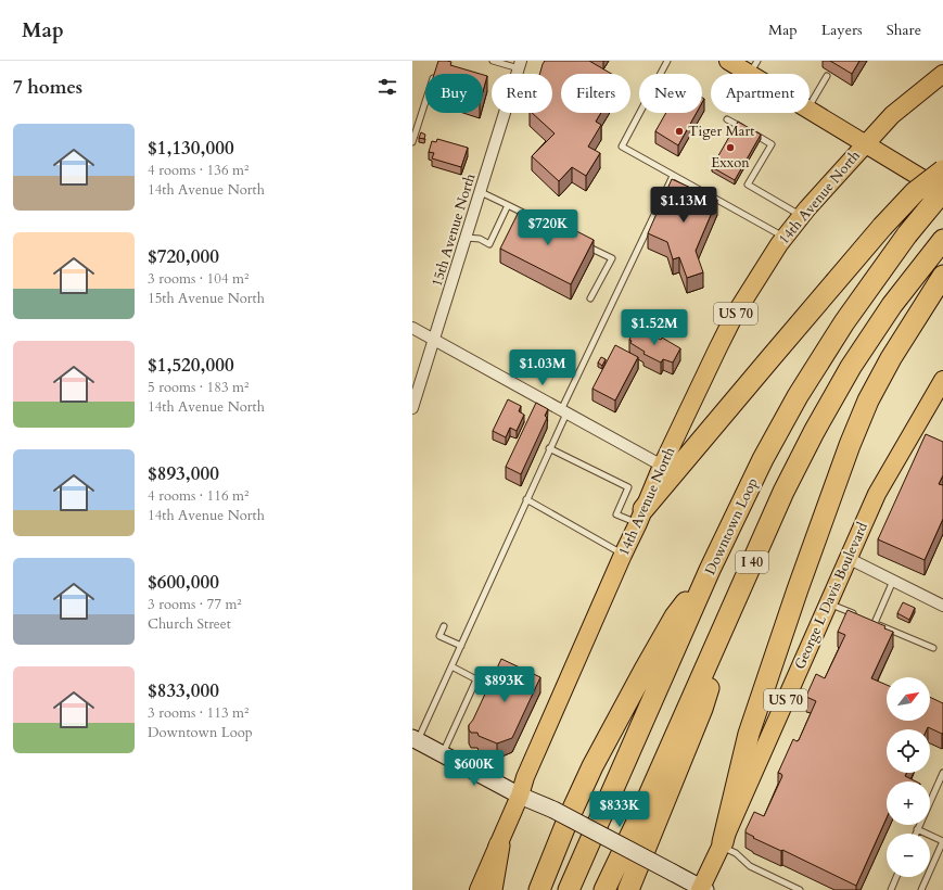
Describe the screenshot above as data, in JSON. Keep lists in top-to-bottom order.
{
  "streets": {
    "highway": ["Downtown Loop", "I 40"],
    "main road": ["14th Avenue North", "US 70", "George L Davis Boulevard"],
    "street": ["15th Avenue North"]
  },
  "places": ["Tiger Mart", "Exxon"],
  "north": "top right",
  "page": {
    "header": "Map",
    "nav": ["Map", "Layers", "Share"],
    "heading": "7 homes",
    "chip": [
      "Buy",
      "Rent",
      "Filters",
      "New",
      "Apartment"
    ],
    "list": [
      {
        "name": "$1,130,000",
        "note": "4 rooms · 136 m² · 14th Avenue North"
      },
      {
        "name": "$720,000",
        "note": "3 rooms · 104 m² · 15th Avenue North"
      },
      {
        "name": "$1,520,000",
        "note": "5 rooms · 183 m² · 14th Avenue North"
      },
      {
        "name": "$893,000",
        "note": "4 rooms · 116 m² · 14th Avenue North"
      },
      {
        "name": "$600,000",
        "note": "3 rooms · 77 m² · Church Street"
      },
      {
        "name": "$833,000",
        "note": "3 rooms · 113 m² · Downtown Loop"
      }
    ],
    "price": [
      "$1.13M",
      "$720K",
      "$1.52M",
      "$1.03M",
      "$893K",
      "$600K",
      "$833K"
    ],
    "map_buttons": ["+", "−"]
  }
}
